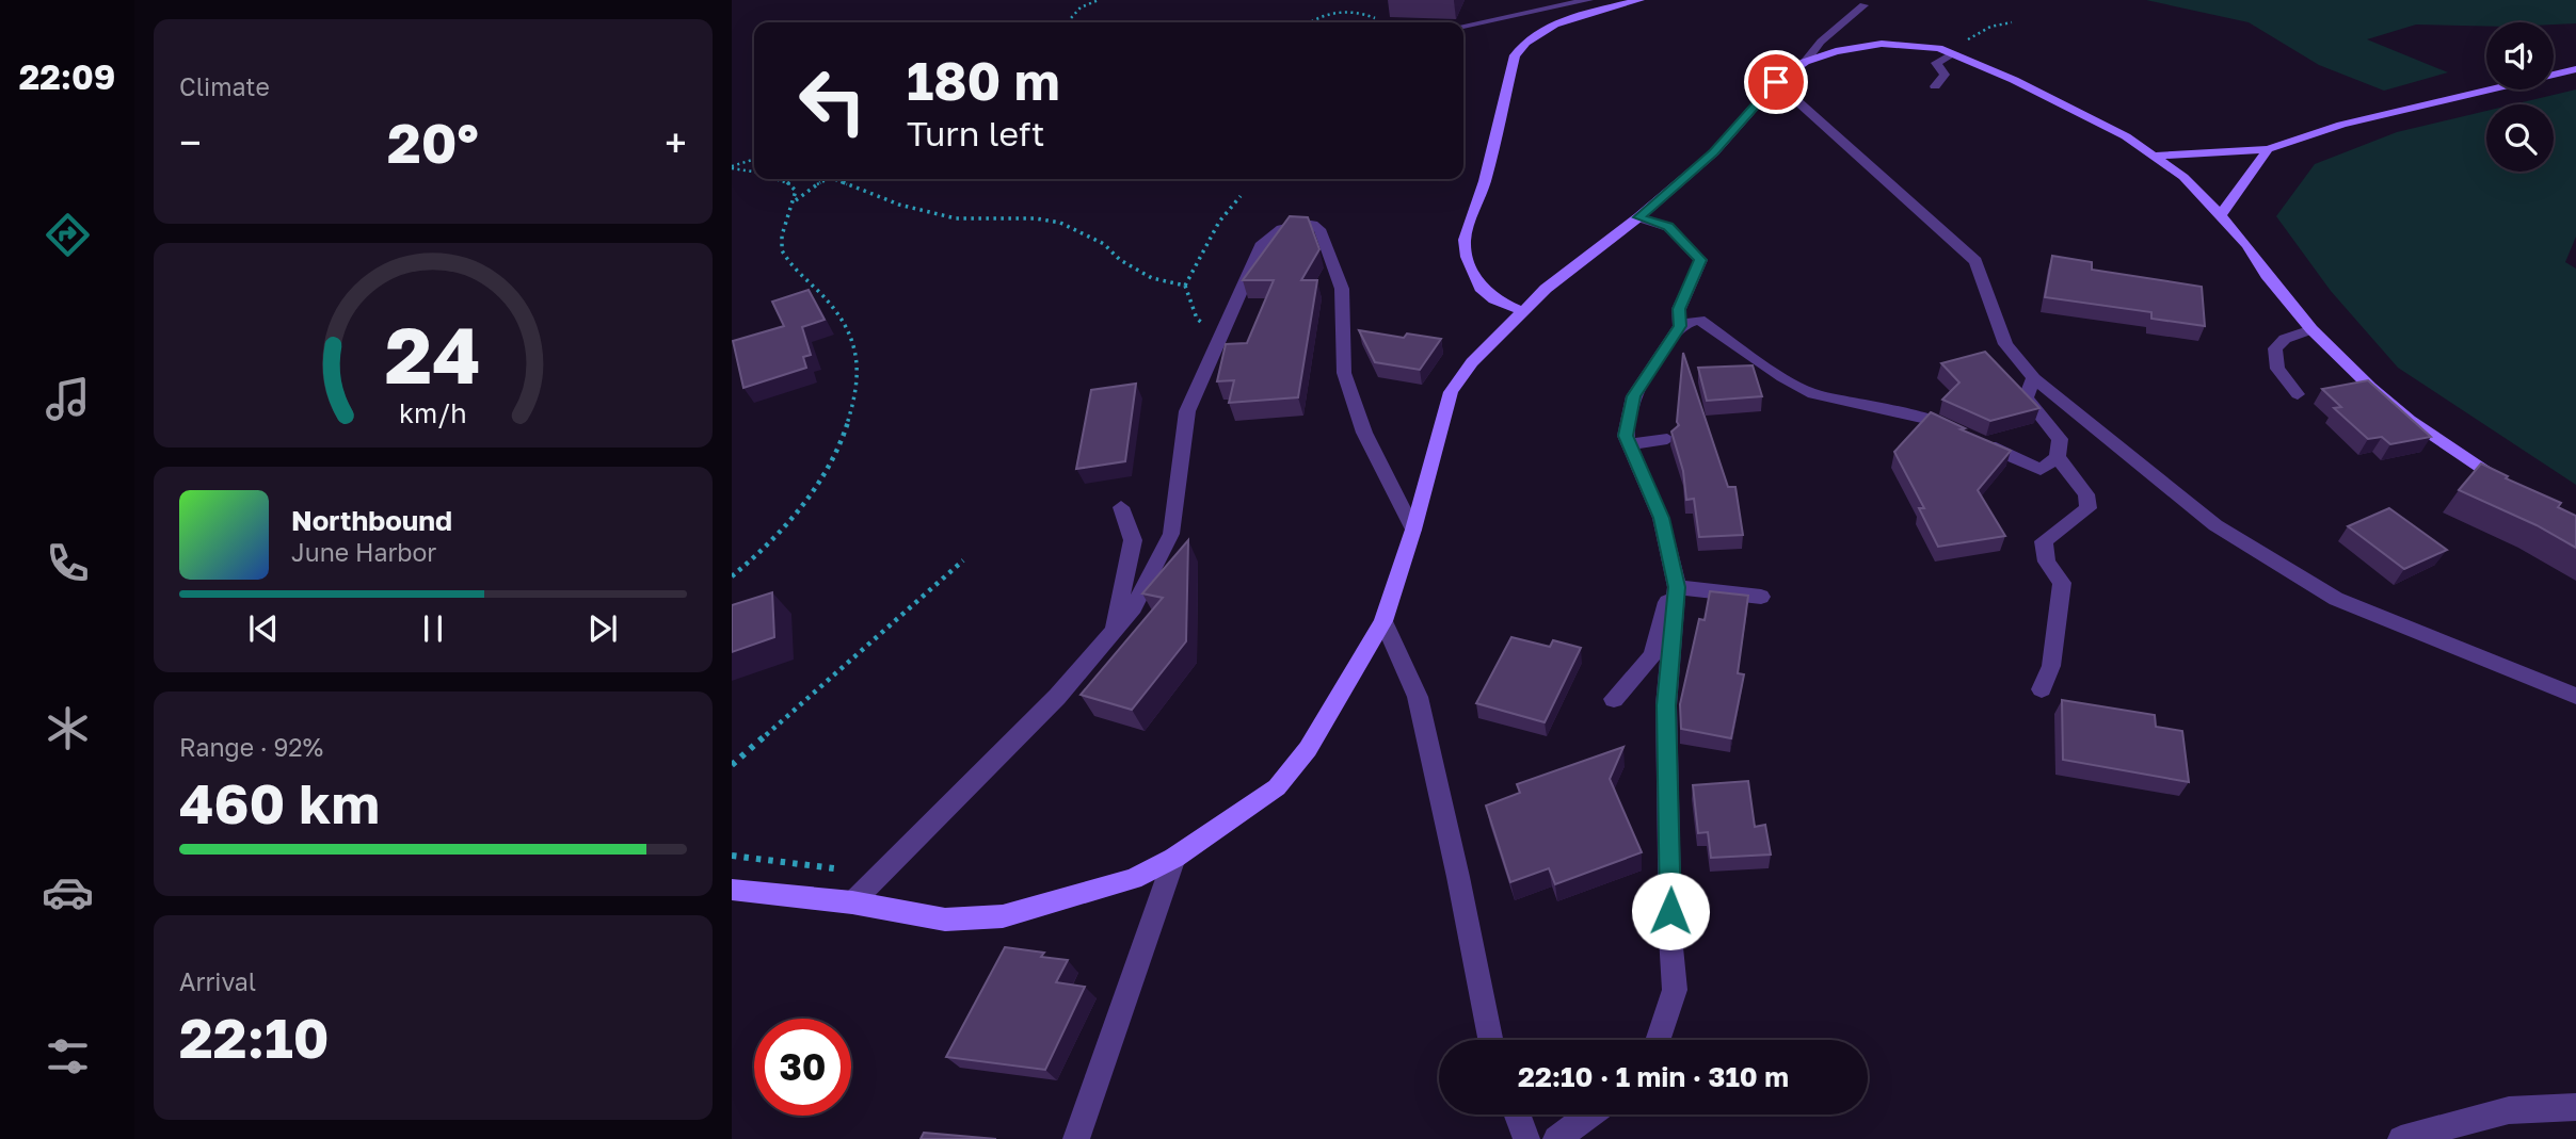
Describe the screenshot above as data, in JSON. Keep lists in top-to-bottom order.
{
  "page": {
    "tabs": "22:09",
    "tile": [
      "Climate",
      ["Range · 92%", "460 km"],
      ["Arrival", "22:10"]
    ],
    "turn": ["180 m", "Turn left"],
    "heat": ["−", "20°", "+"],
    "song": ["Northbound", "June Harbor"],
    "limit": "30",
    "trip": "22:10 · 1 min · 310 m",
    "gauge": ["24", "km/h"]
  }
}
